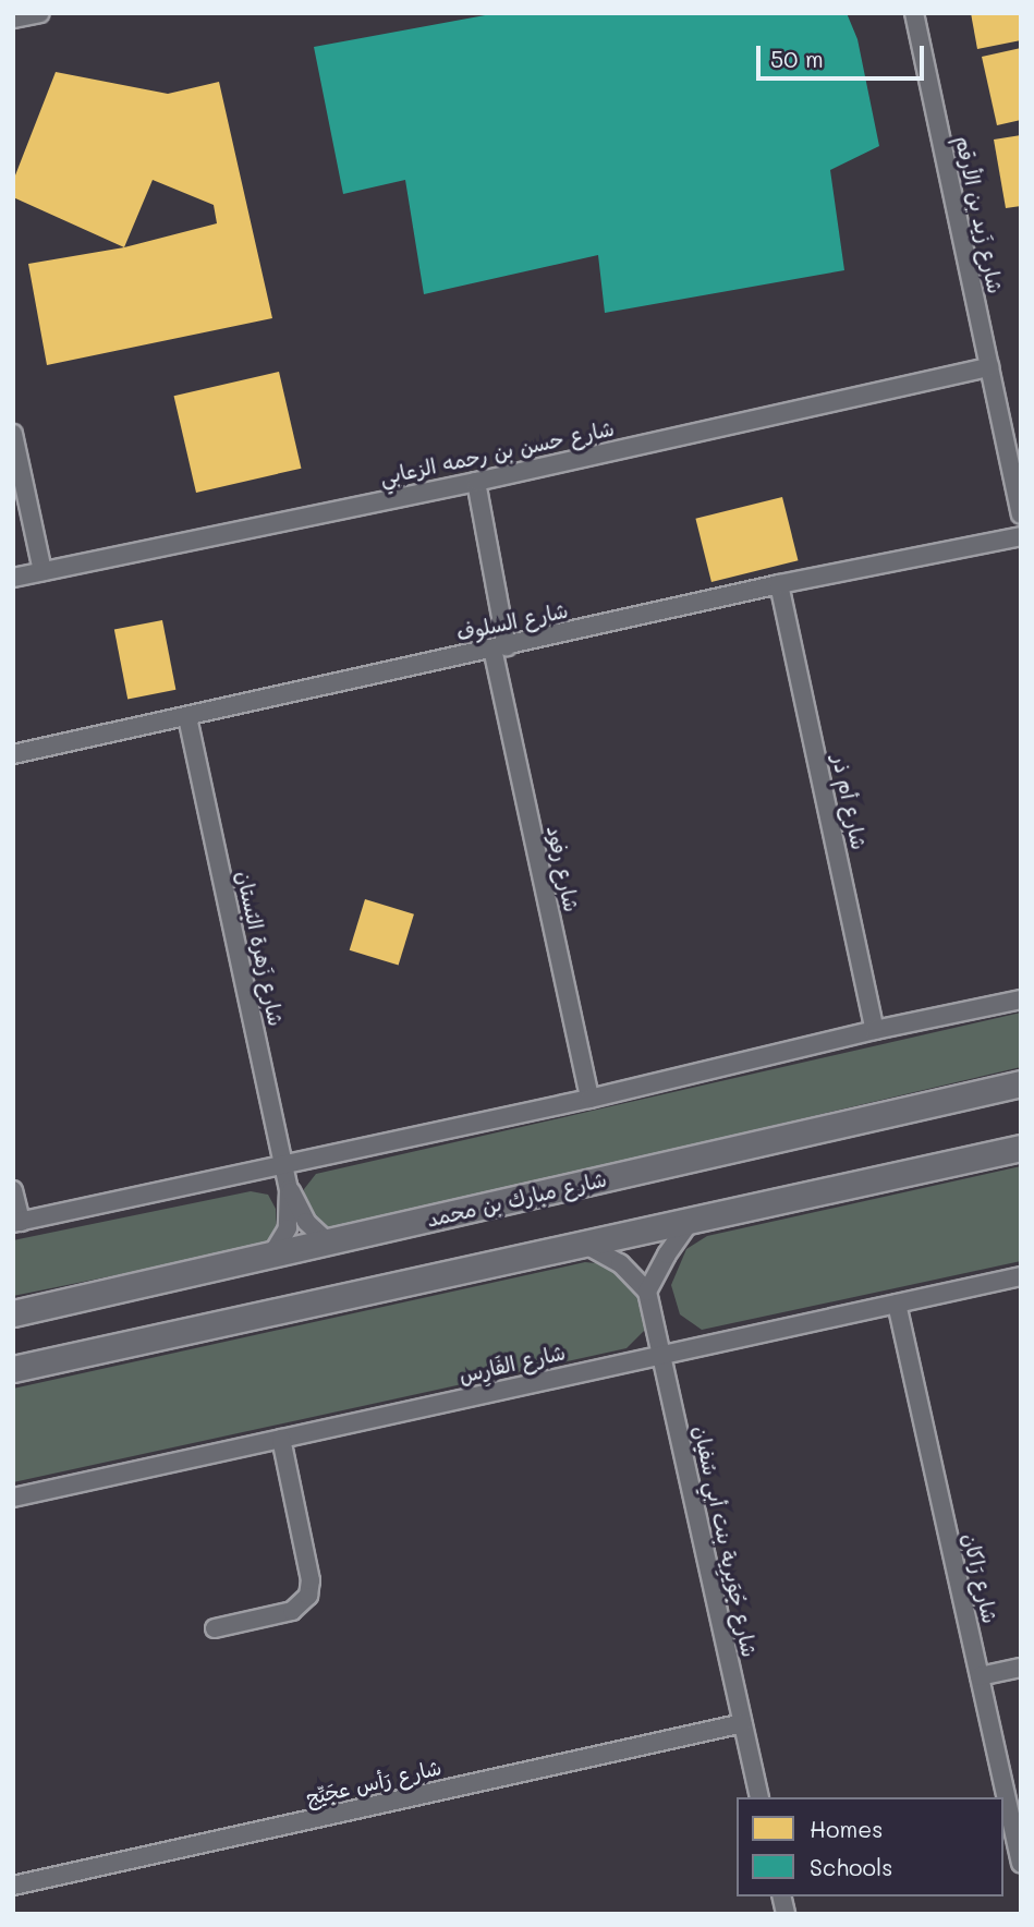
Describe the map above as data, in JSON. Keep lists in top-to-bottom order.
{
  "streets": {
    "main road": ["شارع مبارك بن محمد"],
    "street": [
      "شارع زَيد بن الأرقم",
      "شارع حسن بن رحمه الزعابي",
      "شارع السلوف",
      "شارع أم ذر",
      "شارع رفود",
      "شارع زَهرة البُستان",
      "شارع الفَارِس",
      "شارع جُوَيرِية بنت أبي سُفيان",
      "شارع رَاكان",
      "شارع رَأس عجَيِّج"
    ]
  },
  "crossings": [
    ["شارع زَيد بن الأرقم", "شارع حسن بن رحمه الزعابي"],
    ["شارع حسن بن رحمه الزعابي", "شارع رفود"],
    ["شارع السلوف", "شارع أم ذر"],
    ["شارع السلوف", "شارع رفود"],
    ["شارع السلوف", "شارع زَهرة البُستان"],
    ["شارع زَهرة البُستان", "شارع مبارك بن محمد"],
    ["شارع الفَارِس", "شارع جُوَيرِية بنت أبي سُفيان"],
    ["شارع الفَارِس", "شارع رَاكان"],
    ["شارع جُوَيرِية بنت أبي سُفيان", "شارع رَأس عجَيِّج"]
  ],
  "legend": ["Homes", "Schools"],
  "scale_bar": "50 m"
}
